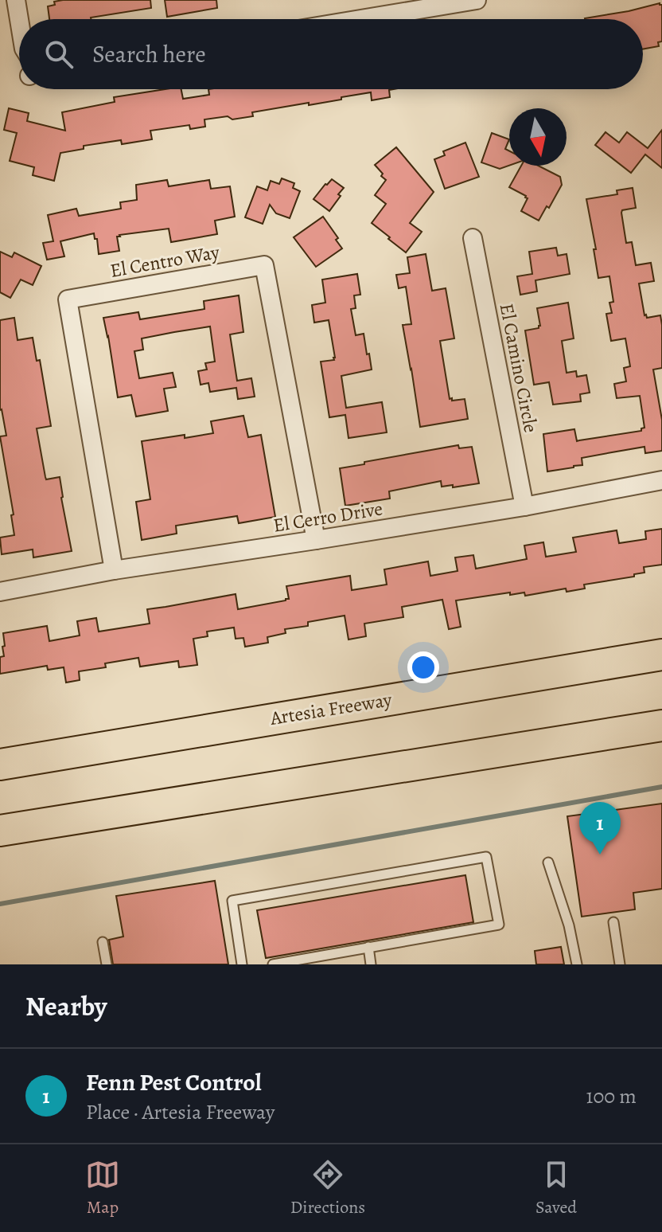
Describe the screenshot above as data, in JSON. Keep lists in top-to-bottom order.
{
  "streets": {
    "highway": ["Artesia Freeway"],
    "street": ["El Centro Way", "El Camino Circle", "El Cerro Drive"]
  },
  "crossings": [
    ["El Centro Way", "El Cerro Drive"],
    ["El Camino Circle", "El Cerro Drive"]
  ],
  "north": "bottom",
  "page": {
    "search": "Search here",
    "pins": "1",
    "heading": "Nearby",
    "list": [
      {
        "mark": "1",
        "name": "Fenn Pest Control",
        "note": "Place · Artesia Freeway",
        "value": "100 m"
      }
    ],
    "nav": ["Map", "Directions", "Saved"]
  }
}
